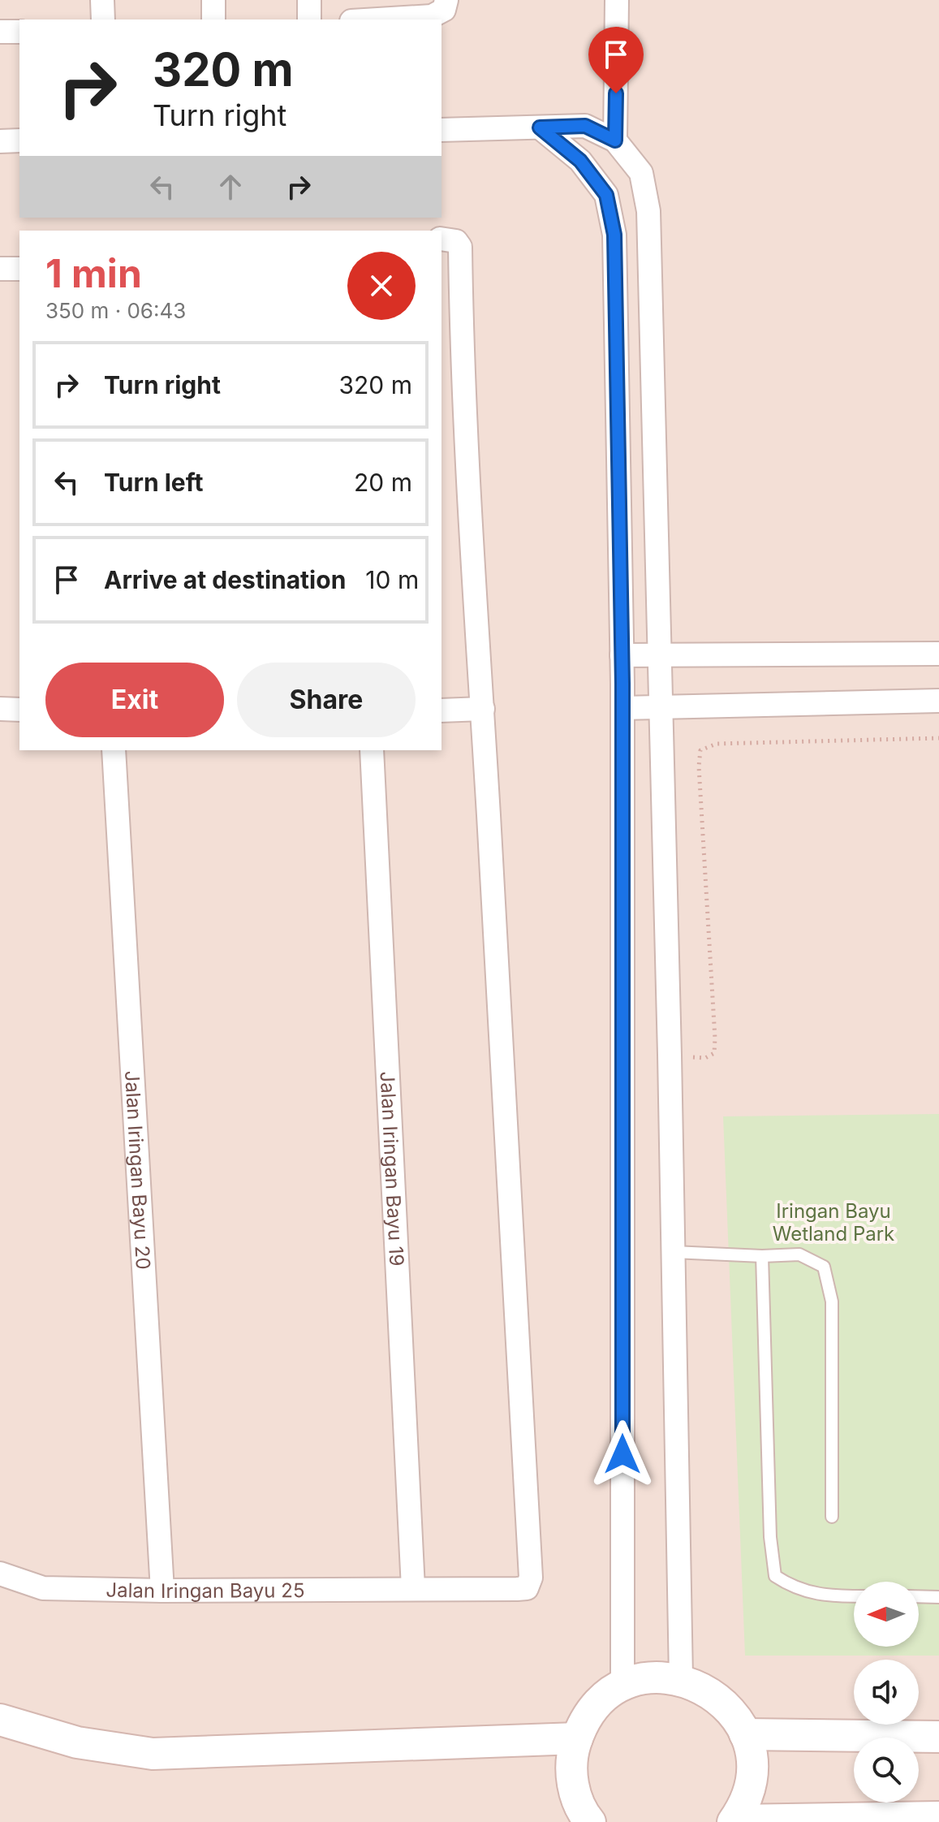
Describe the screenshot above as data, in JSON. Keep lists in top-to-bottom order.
{
  "streets": {
    "street": ["Jalan Iringan Bayu 19", "Jalan Iringan Bayu 20", "Jalan Iringan Bayu 25"]
  },
  "crossings": [
    ["Jalan Iringan Bayu 19", "Jalan Iringan Bayu 25"],
    ["Jalan Iringan Bayu 20", "Jalan Iringan Bayu 25"]
  ],
  "parks": ["Iringan Bayu Wetland Park"],
  "north": "left",
  "page": {
    "turn": ["320 m", "Turn right"],
    "heading": ["1 min", "350 m · 06:43"],
    "list": [
      {
        "name": "Turn right",
        "value": "320 m"
      },
      {
        "name": "Turn left",
        "value": "20 m"
      },
      {
        "name": "Arrive at destination",
        "value": "10 m"
      }
    ],
    "buttons": ["Exit", "Share"]
  }
}
